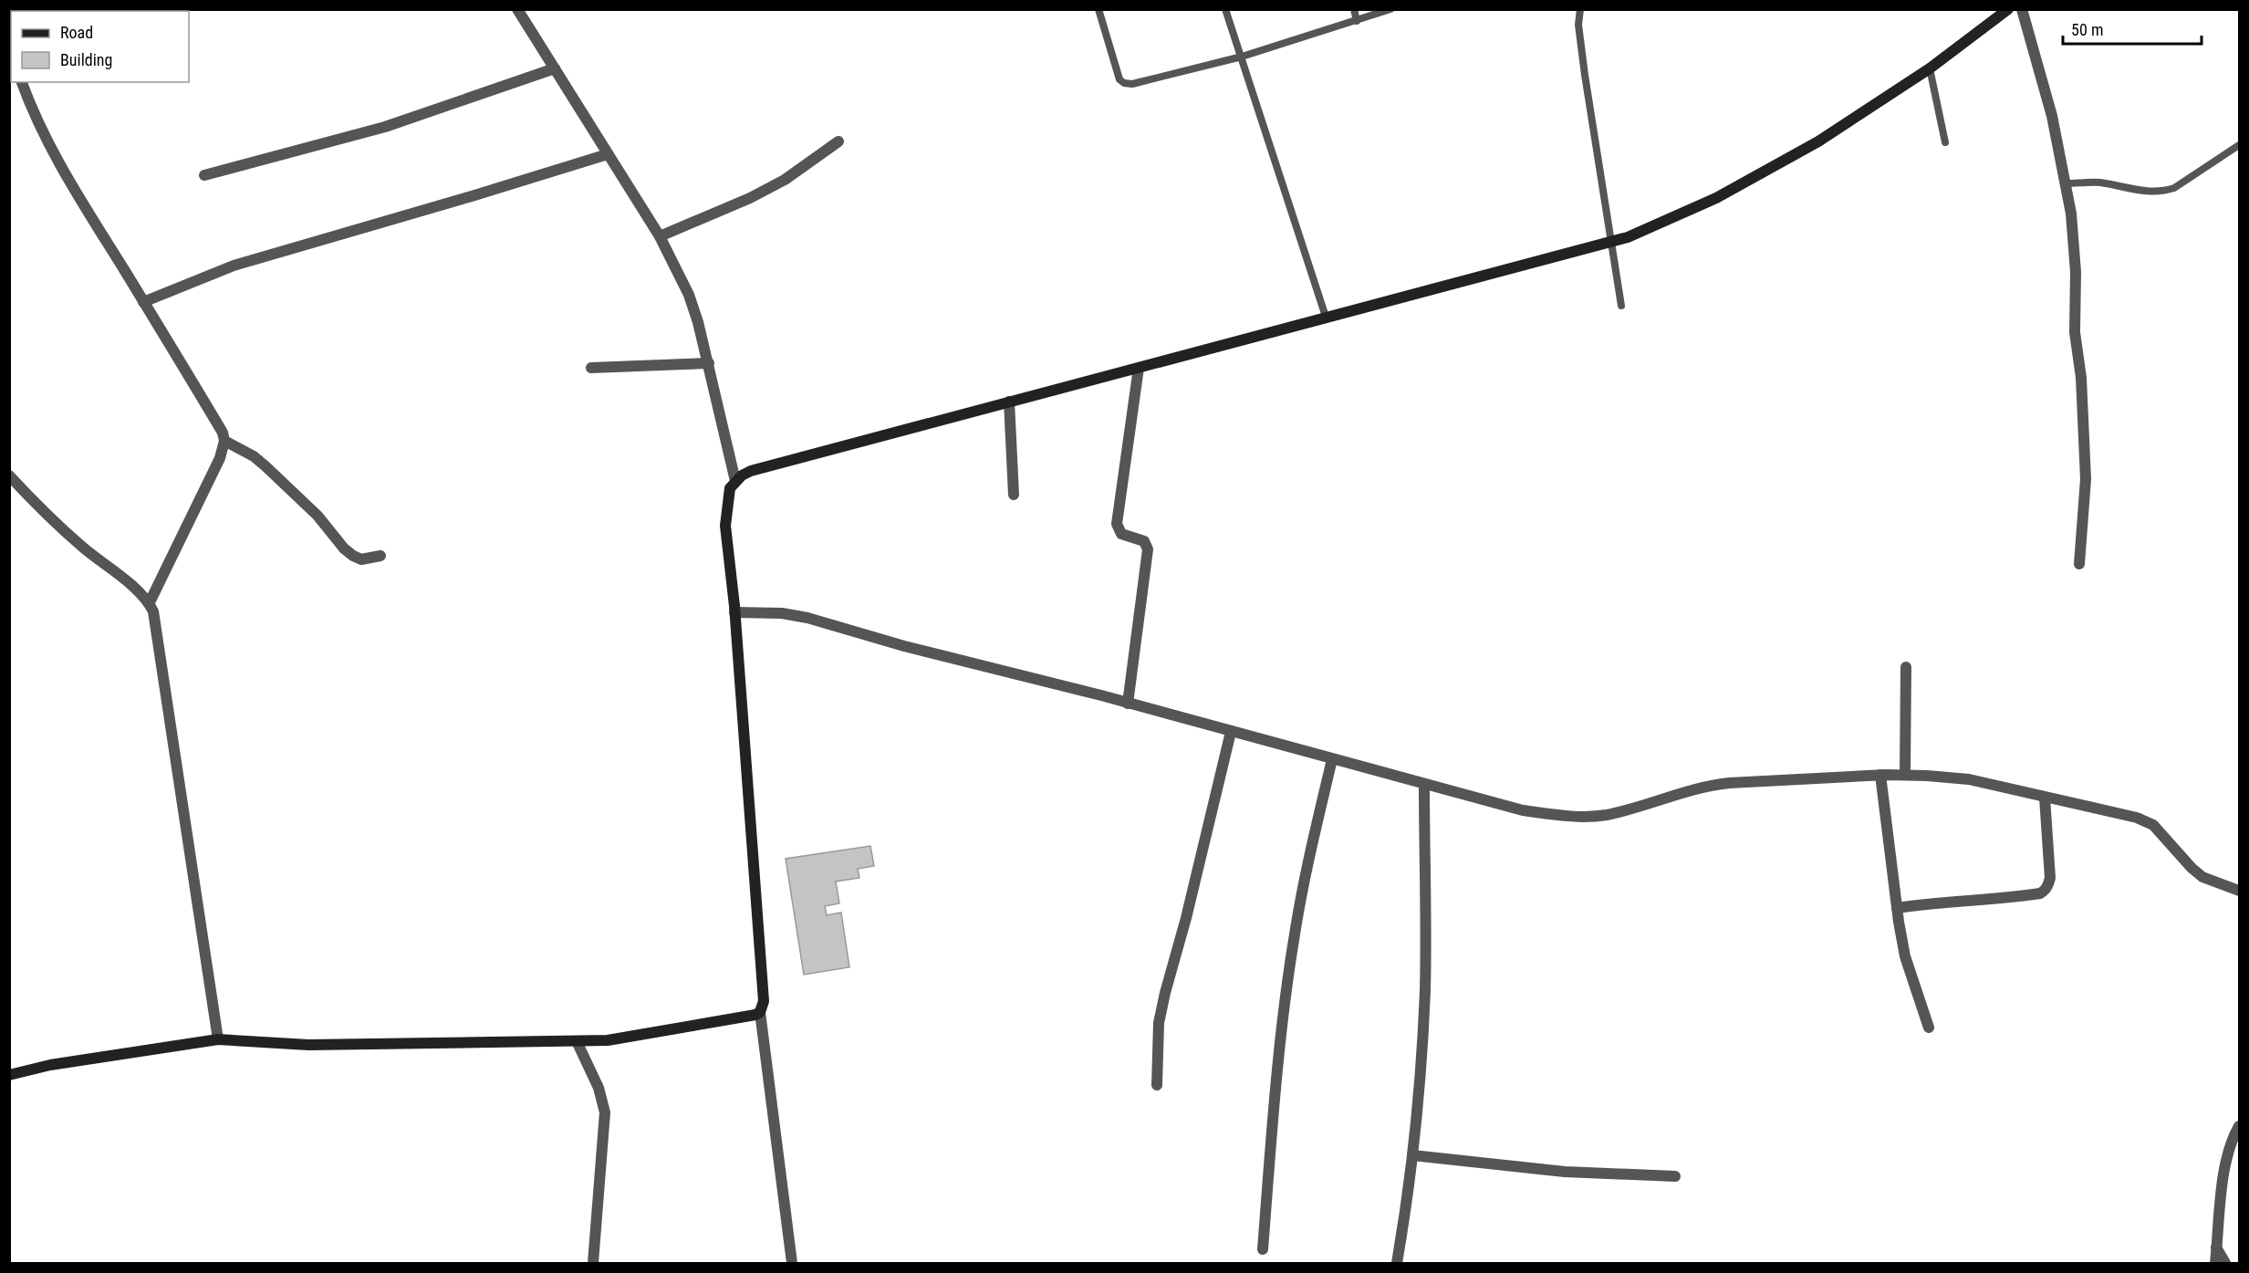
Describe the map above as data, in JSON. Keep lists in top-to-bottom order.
{
  "legend": ["Road", "Building"],
  "scale_bar": "50 m"
}
